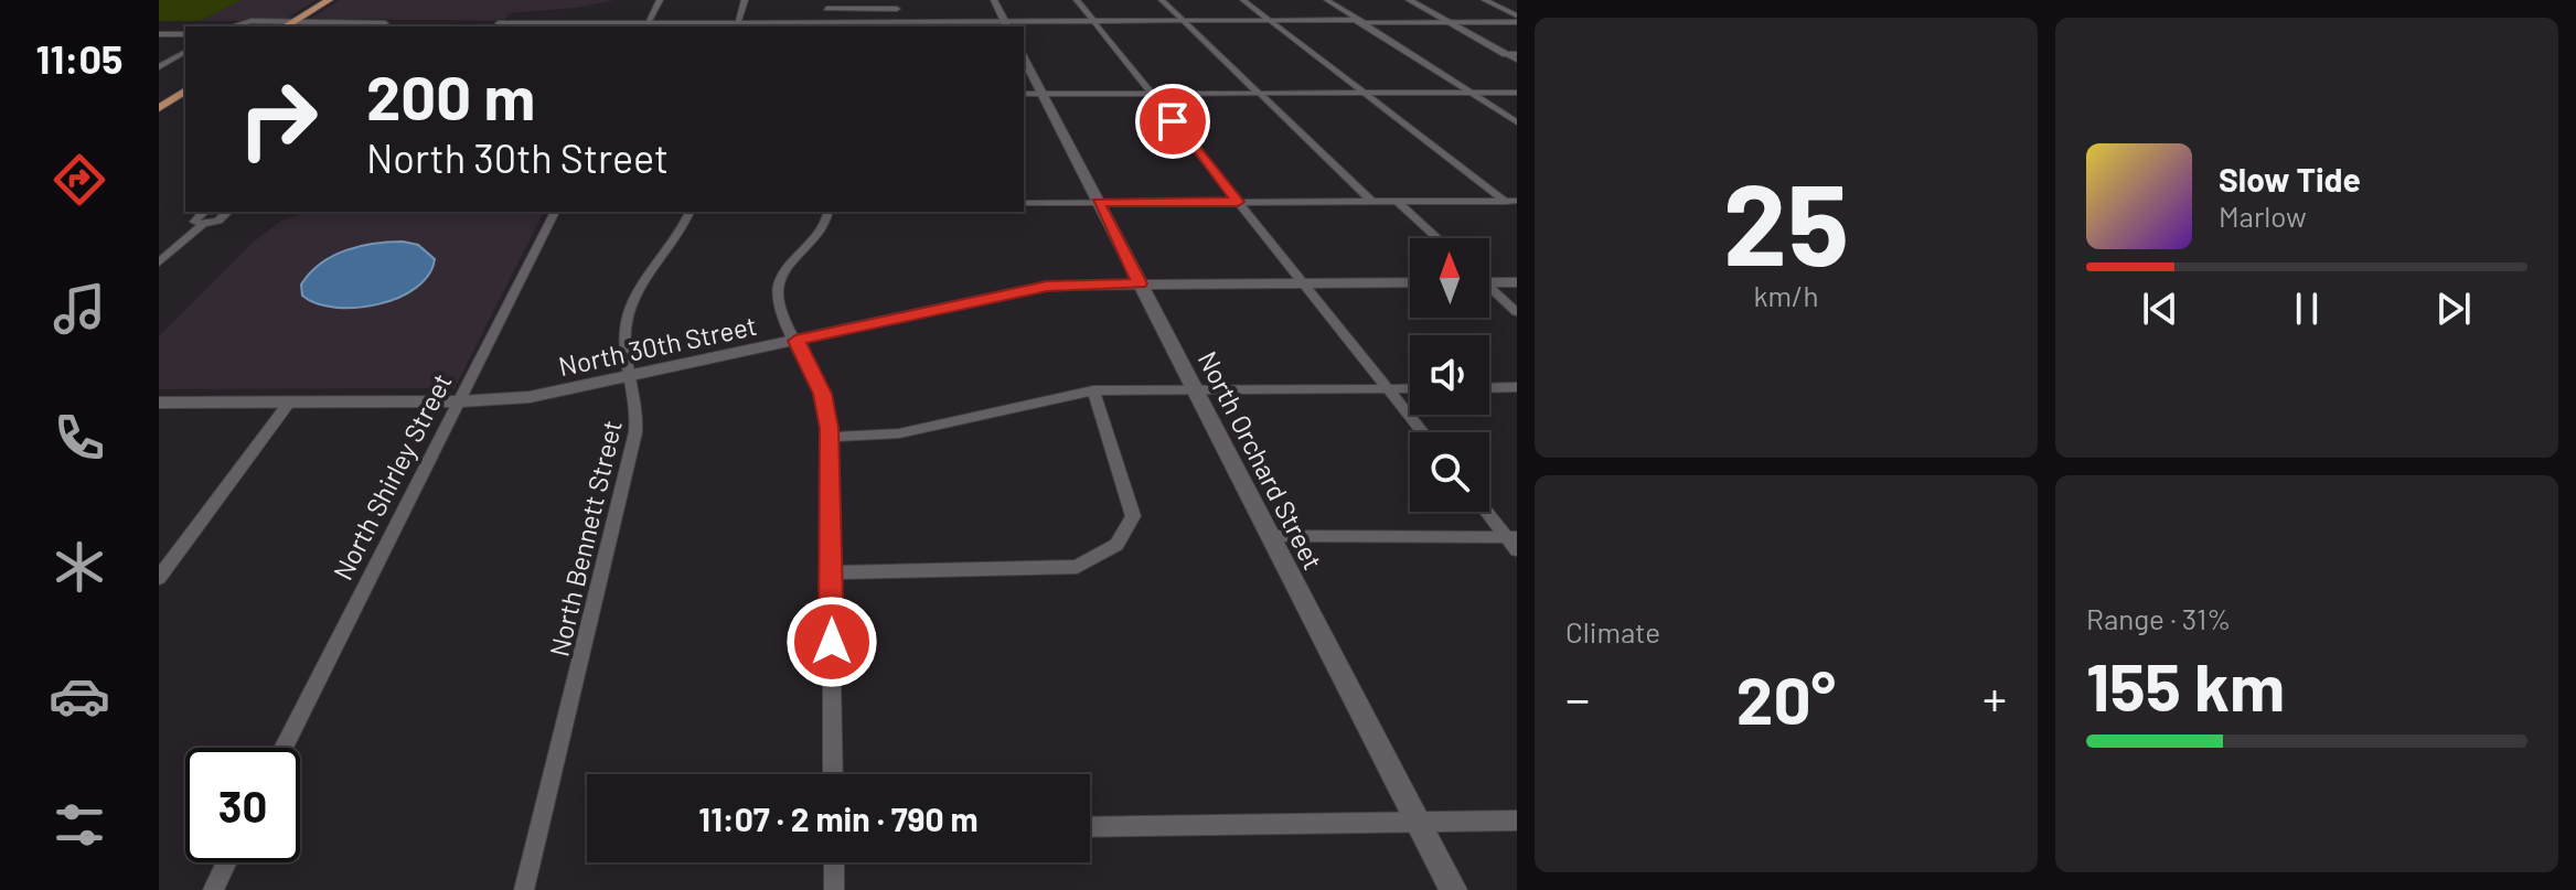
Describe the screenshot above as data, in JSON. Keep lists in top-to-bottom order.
{
  "streets": {
    "street": [
      "North 30th Street",
      "North Orchard Street",
      "North Shirley Street",
      "North Bennett Street"
    ]
  },
  "crossings": [
    ["North 30th Street", "North Orchard Street"],
    ["North 30th Street", "North Shirley Street"],
    ["North 30th Street", "North Bennett Street"]
  ],
  "north": "top",
  "page": {
    "tabs": "11:05",
    "tile": [
      ["25", "km/h"],
      "Climate",
      ["Range · 31%", "155 km"]
    ],
    "turn": ["200 m", "North 30th Street"],
    "song": ["Slow Tide", "Marlow"],
    "heat": ["−", "20°", "+"],
    "limit": "30",
    "trip": "11:07 · 2 min · 790 m"
  }
}
